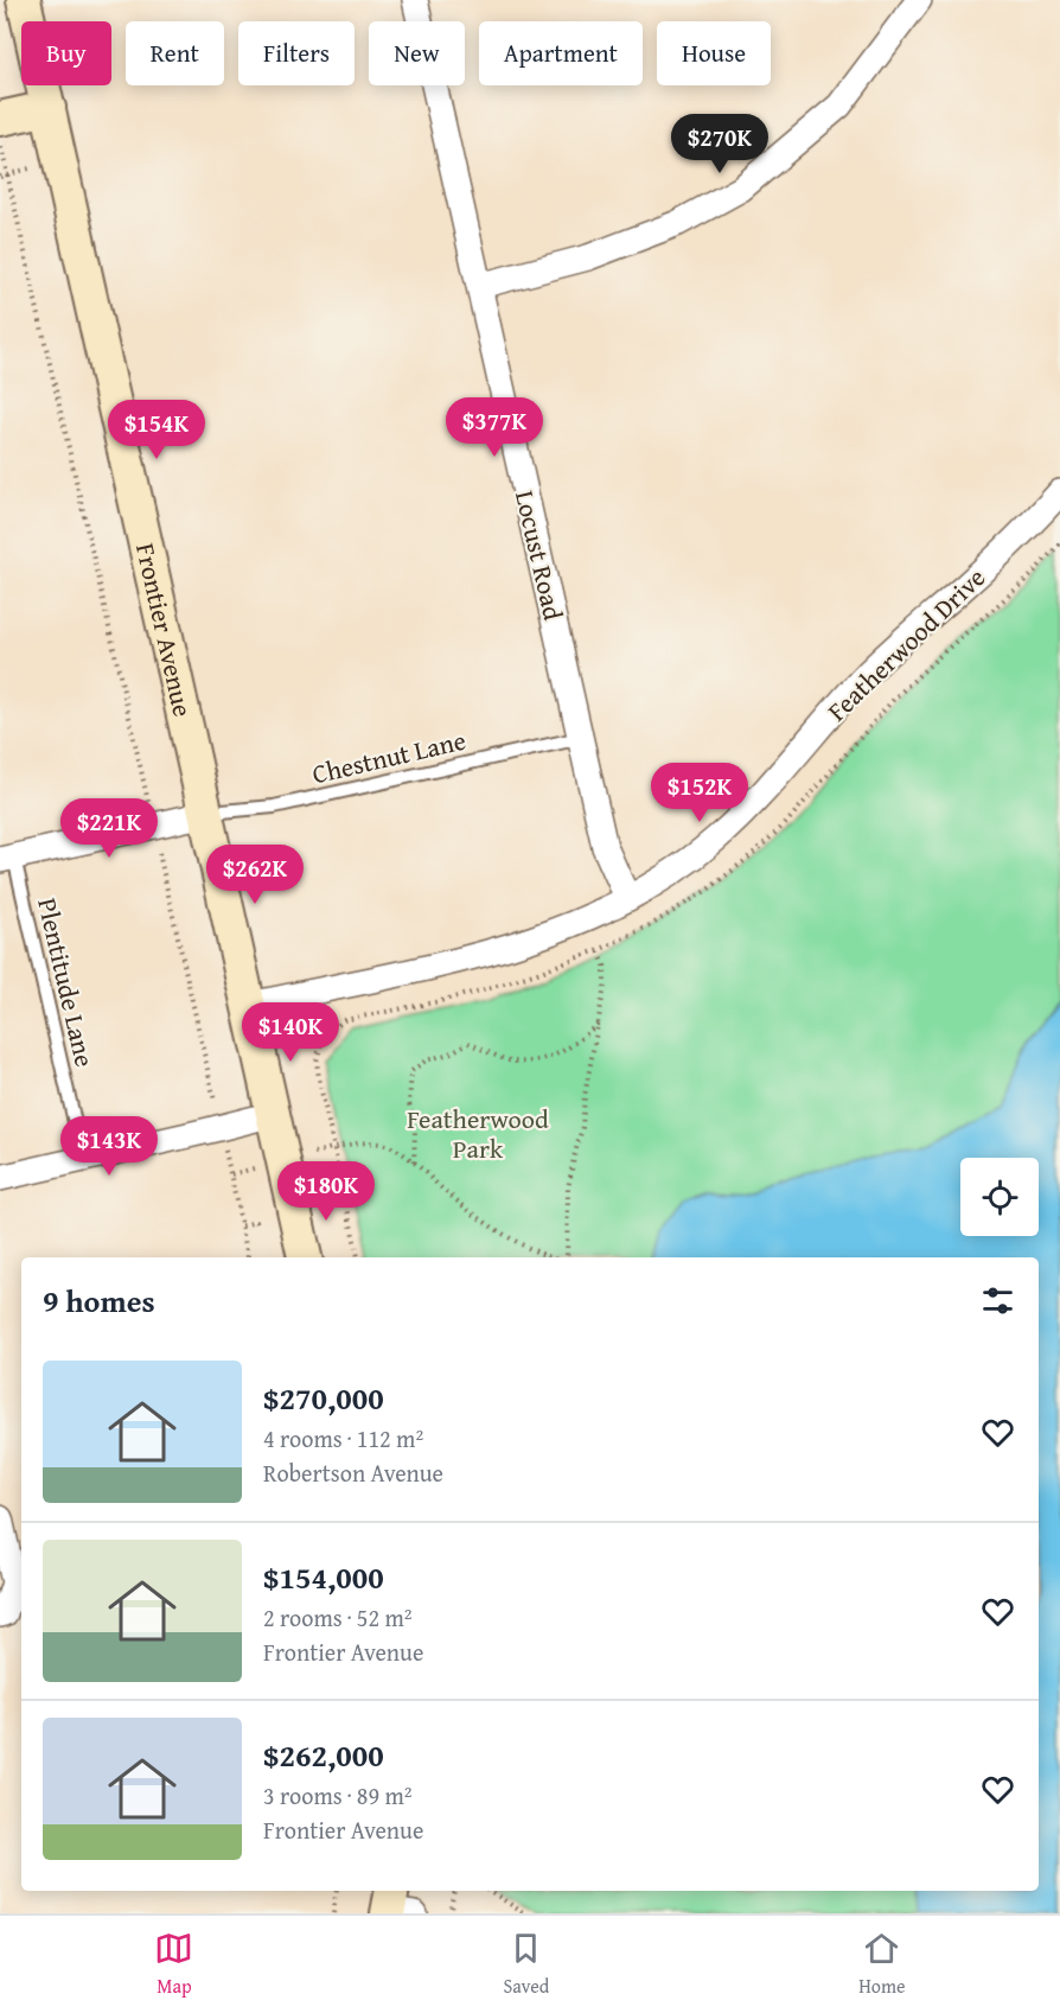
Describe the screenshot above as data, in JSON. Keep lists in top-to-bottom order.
{
  "streets": {
    "street": ["Locust Road", "Frontier Avenue", "Featherwood Drive"],
    "lane": ["Chestnut Lane", "Plentitude Lane"]
  },
  "crossings": [
    ["Locust Road", "Featherwood Drive"],
    ["Locust Road", "Chestnut Lane"],
    ["Frontier Avenue", "Featherwood Drive"],
    ["Frontier Avenue", "Chestnut Lane"]
  ],
  "parks": ["Featherwood Park"],
  "page": {
    "chip": [
      "Buy",
      "Rent",
      "Filters",
      "New",
      "Apartment",
      "House"
    ],
    "price": [
      "$270K",
      "$377K",
      "$154K",
      "$152K",
      "$221K",
      "$262K",
      "$140K",
      "$143K",
      "$180K"
    ],
    "heading": "9 homes",
    "list": [
      {
        "name": "$270,000",
        "note": "4 rooms · 112 m² · Robertson Avenue"
      },
      {
        "name": "$154,000",
        "note": "2 rooms · 52 m² · Frontier Avenue"
      },
      {
        "name": "$262,000",
        "note": "3 rooms · 89 m² · Frontier Avenue"
      }
    ],
    "tabs": ["Map", "Saved", "Home"]
  }
}
